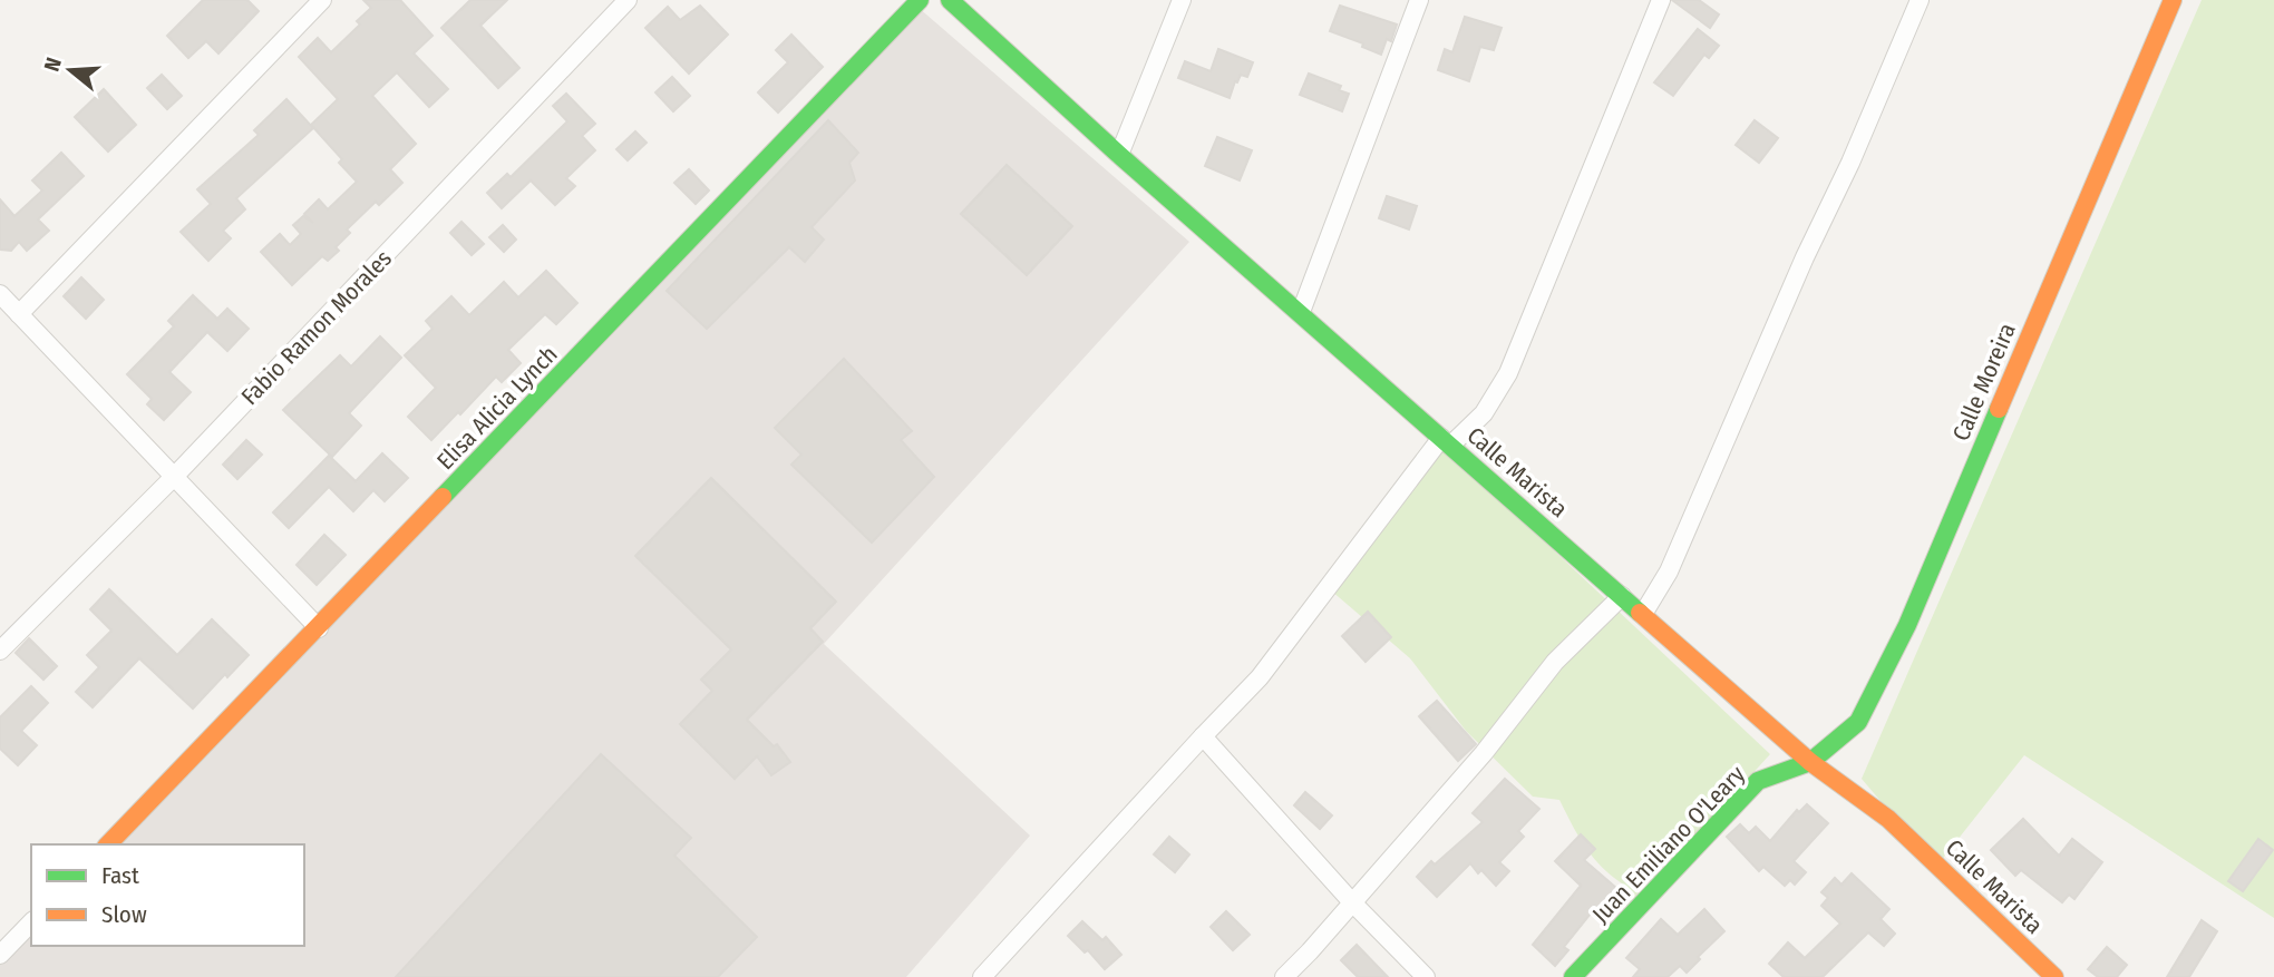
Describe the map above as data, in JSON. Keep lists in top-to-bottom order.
{
  "streets": {
    "street": [
      "Fabio Ramon Morales",
      "Calle Moreira",
      "Elisa Alicia Lynch",
      "Calle Marista",
      "Juan Emiliano O'Leary"
    ]
  },
  "crossings": [
    ["Calle Moreira", "Calle Marista"],
    ["Calle Moreira", "Juan Emiliano O'Leary"],
    ["Calle Marista", "Juan Emiliano O'Leary"]
  ],
  "legend": ["Fast", "Slow"],
  "north": "left"
}
